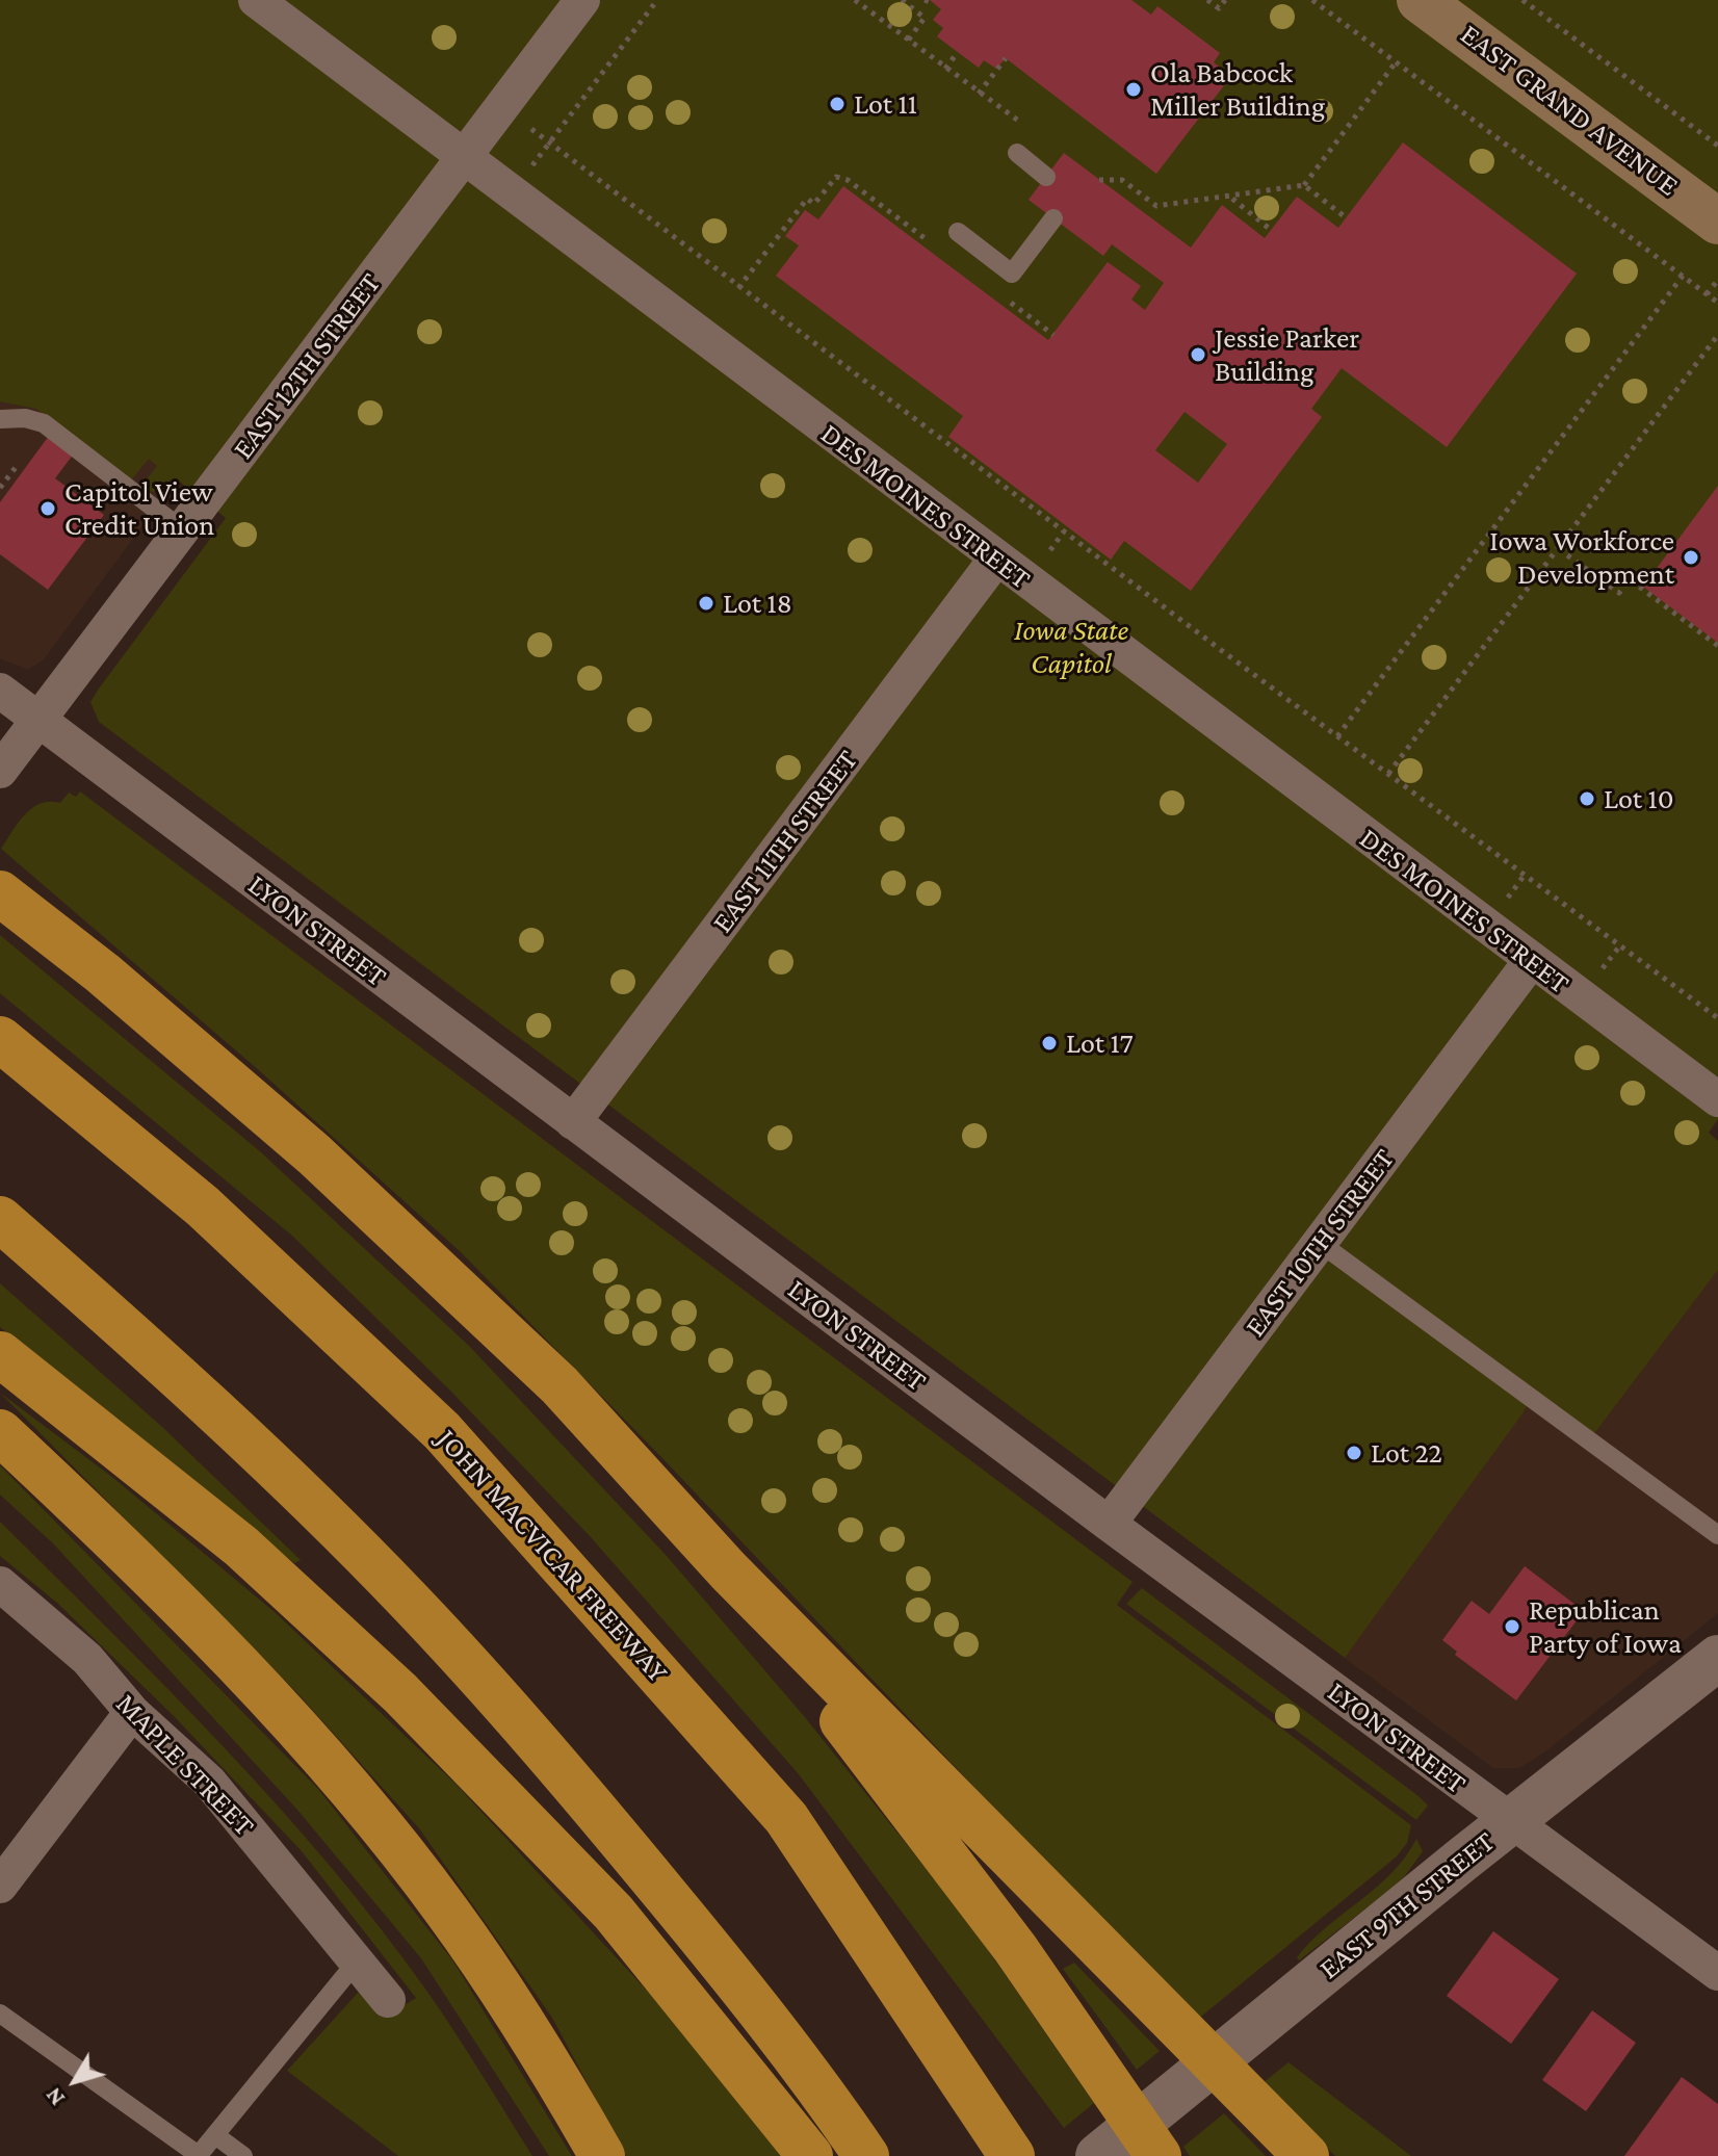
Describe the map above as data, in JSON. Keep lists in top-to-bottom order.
{
  "streets": {
    "highway": ["JOHN MACVICAR FREEWAY"],
    "main road": ["EAST GRAND AVENUE"],
    "street": [
      "EAST 12TH STREET",
      "DES MOINES STREET",
      "EAST 11TH STREET",
      "LYON STREET",
      "EAST 10TH STREET",
      "MAPLE STREET",
      "EAST 9TH STREET"
    ]
  },
  "crossings": [
    ["EAST 12TH STREET", "DES MOINES STREET"],
    ["EAST 12TH STREET", "LYON STREET"],
    ["DES MOINES STREET", "EAST 11TH STREET"],
    ["DES MOINES STREET", "EAST 10TH STREET"],
    ["EAST 11TH STREET", "LYON STREET"],
    ["LYON STREET", "EAST 10TH STREET"],
    ["LYON STREET", "EAST 9TH STREET"]
  ],
  "parks": ["Iowa State Capitol"],
  "places": [
    "Ola Babcock Miller Building",
    "Lot 11",
    "Jessie Parker Building",
    "Capitol View Credit Union",
    "Iowa Workforce Development",
    "Lot 18",
    "Lot 10",
    "Lot 17",
    "Lot 22",
    "Republican Party of Iowa"
  ],
  "north": "bottom left"
}
